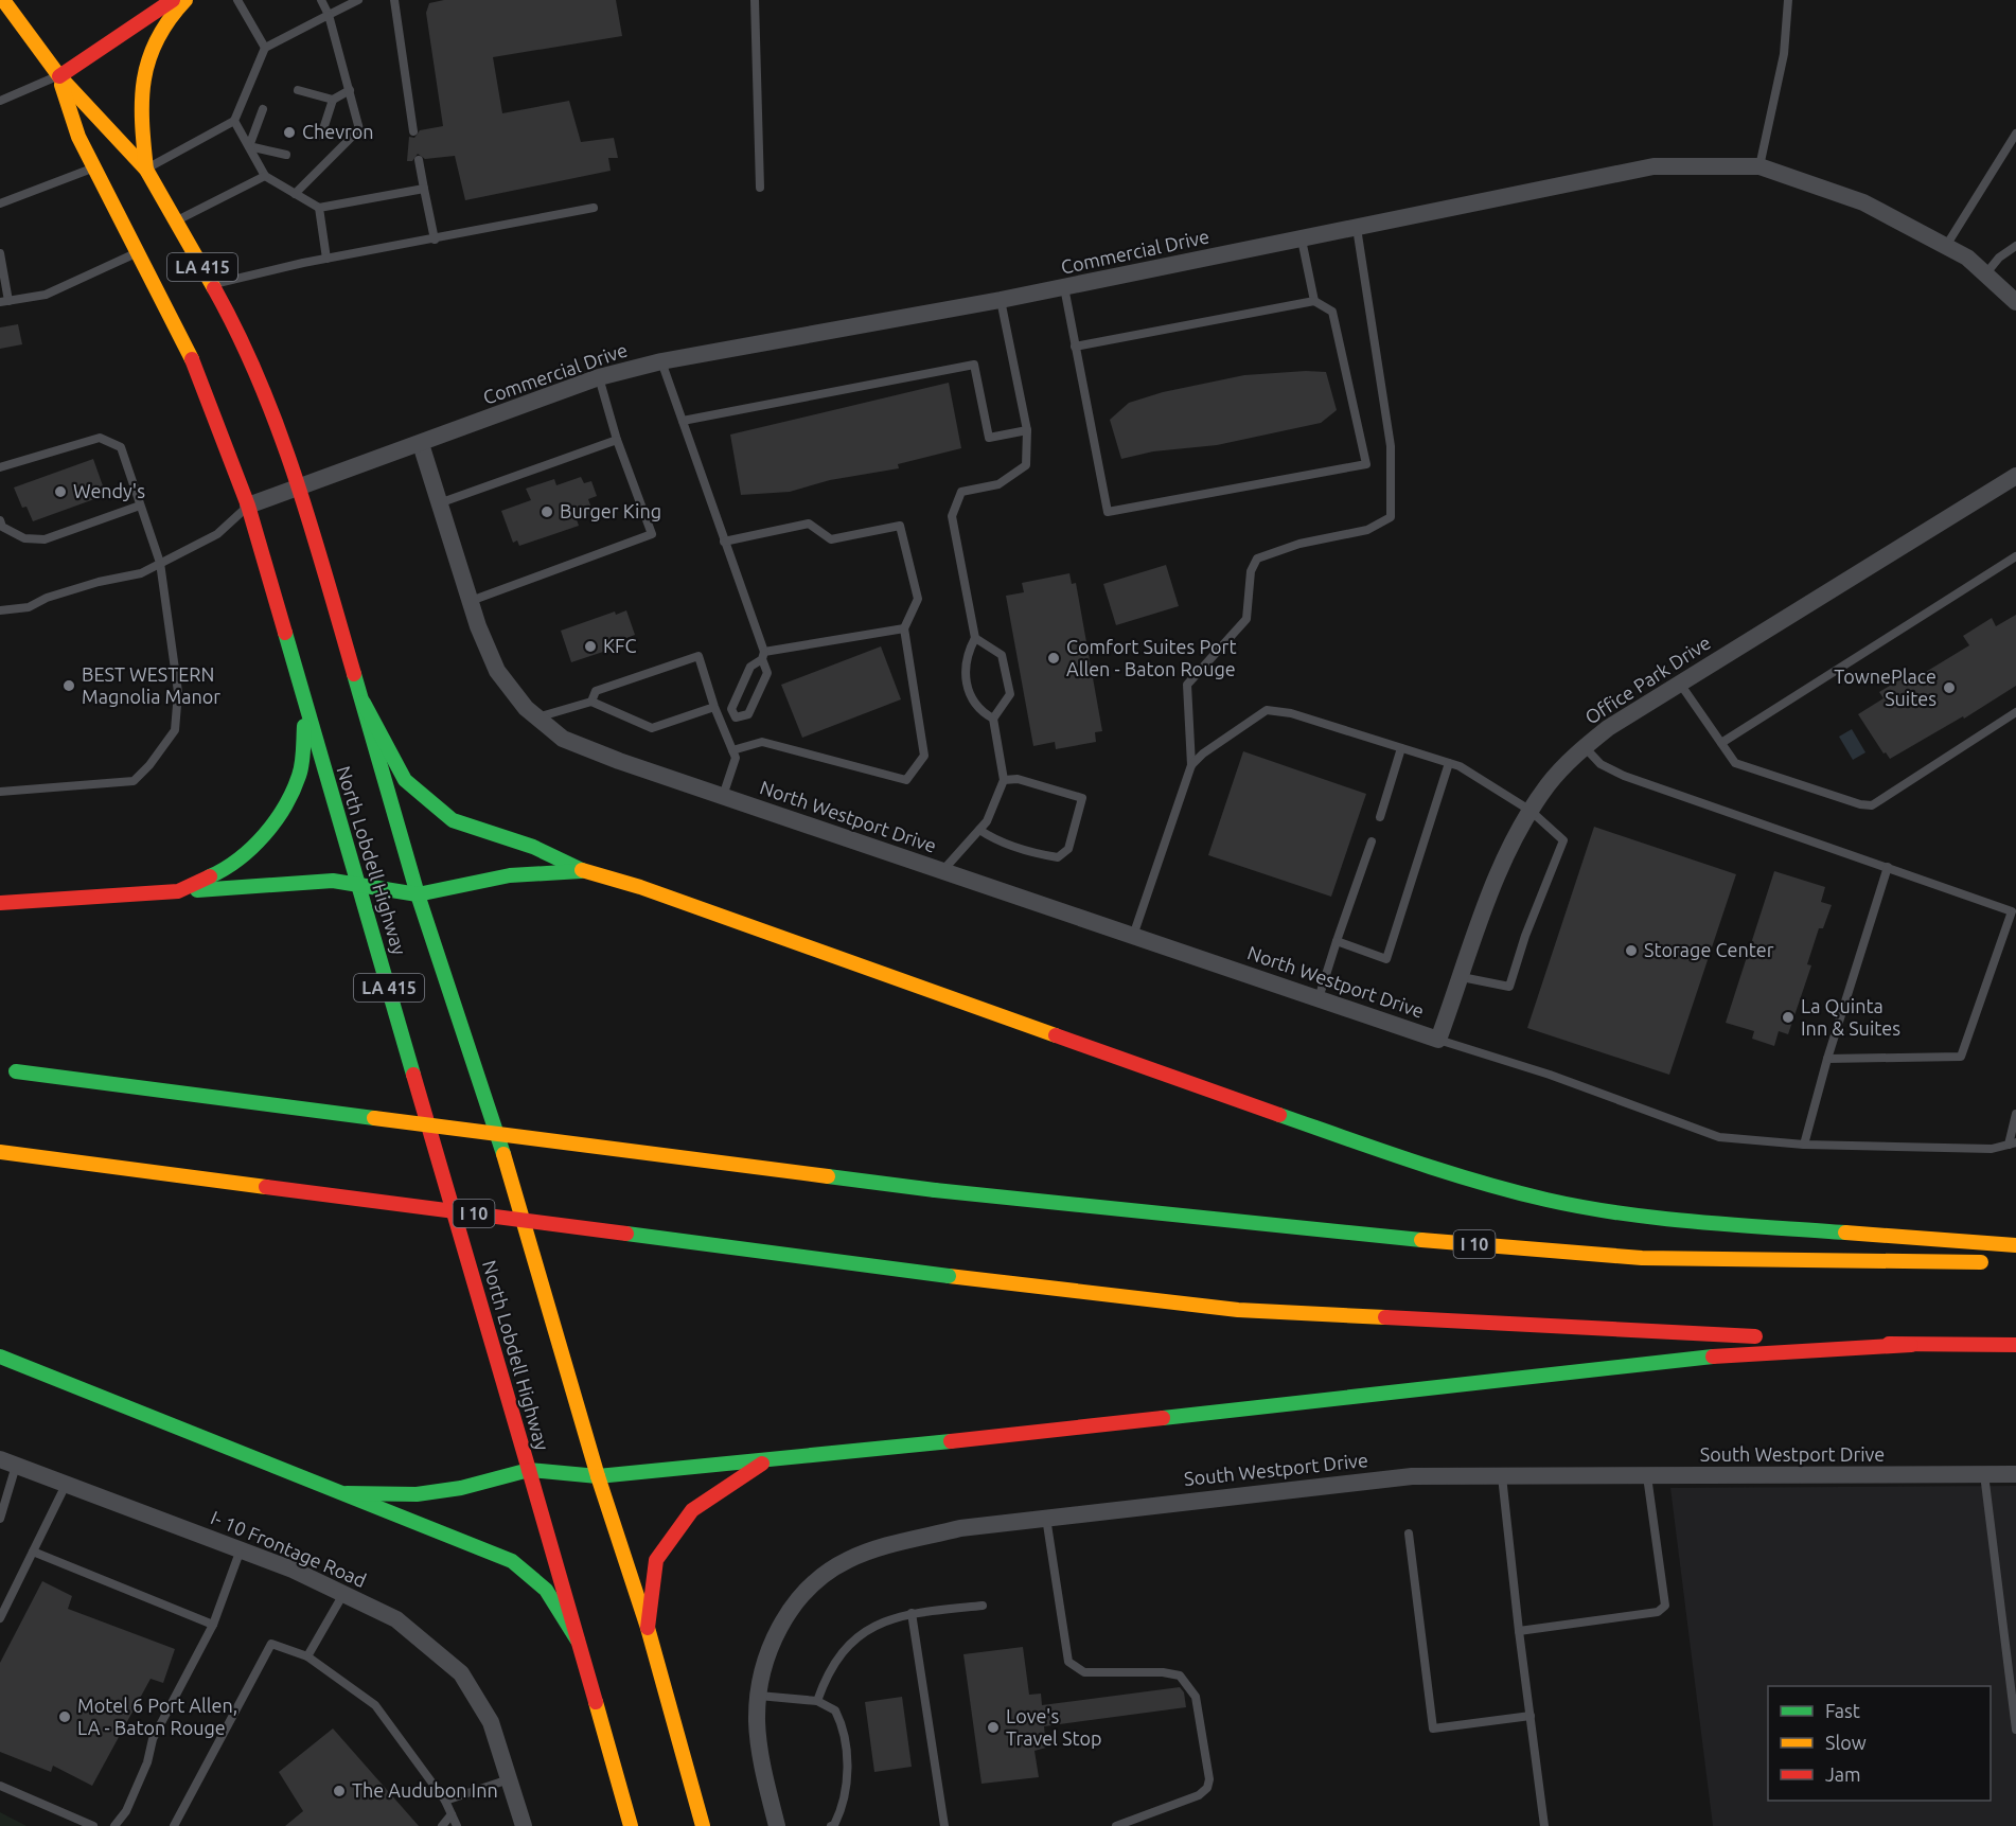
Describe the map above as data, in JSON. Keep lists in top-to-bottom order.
{
  "streets": {
    "main road": ["LA 415", "North Lobdell Highway", "I 10"],
    "street": [
      "Commercial Drive",
      "Office Park Drive",
      "North Westport Drive",
      "South Westport Drive",
      "I- 10 Frontage Road"
    ]
  },
  "crossings": [
    ["Commercial Drive", "North Westport Drive"],
    ["Commercial Drive", "North Lobdell Highway"],
    ["LA 415", "North Lobdell Highway"],
    ["Office Park Drive", "North Westport Drive"]
  ],
  "places": [
    "Chevron",
    "Wendy's",
    "Burger King",
    "KFC",
    "Comfort Suites Port Allen - Baton Rouge",
    "BEST WESTERN Magnolia Manor",
    "TownePlace Suites",
    "Storage Center",
    "La Quinta Inn & Suites",
    "Motel 6 Port Allen, LA - Baton Rouge",
    "Love's Travel Stop",
    "The Audubon Inn"
  ],
  "legend": ["Fast", "Slow", "Jam"]
}
